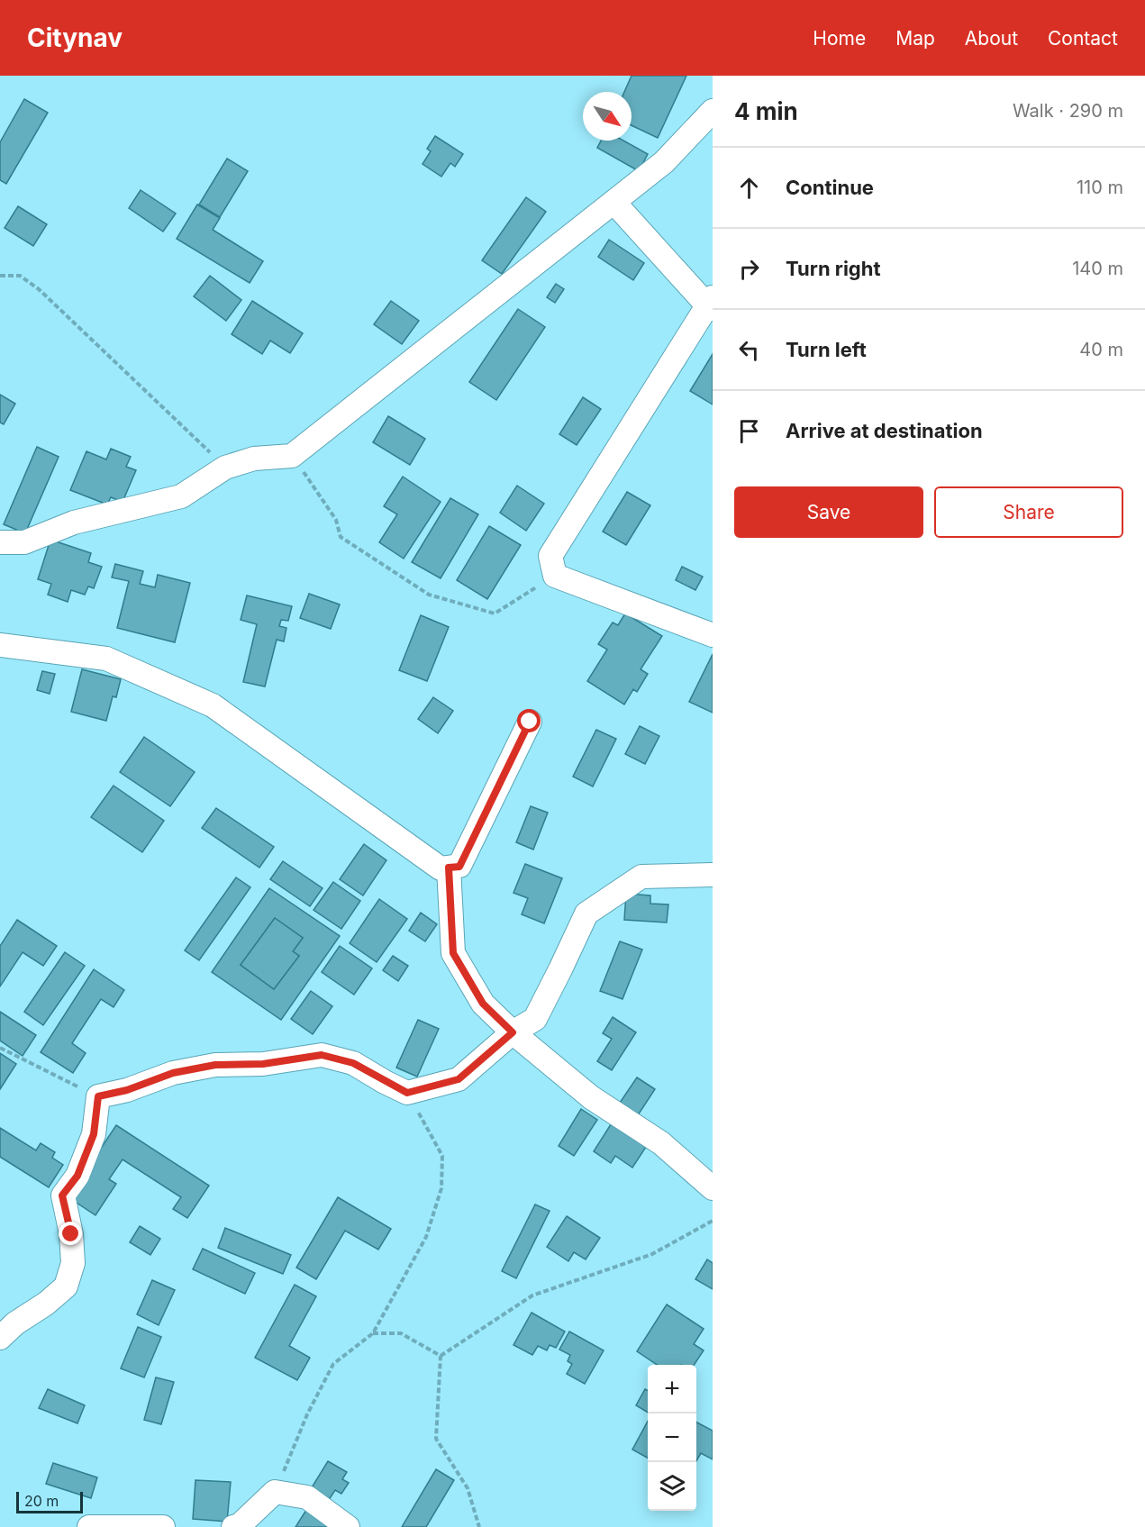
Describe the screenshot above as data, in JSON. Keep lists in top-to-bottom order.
{
  "scale_bar": "20 m",
  "north": "bottom right",
  "page": {
    "header": "Citynav",
    "nav": [
      "Home",
      "Map",
      "About",
      "Contact"
    ],
    "heading": ["4 min", "Walk · 290 m"],
    "list": [
      ["Continue", "110 m"],
      ["Turn right", "140 m"],
      ["Turn left", "40 m"],
      "Arrive at destination"
    ],
    "buttons": ["Save", "Share"],
    "map_buttons": ["+", "−"],
    "scale": "20 m"
  }
}
